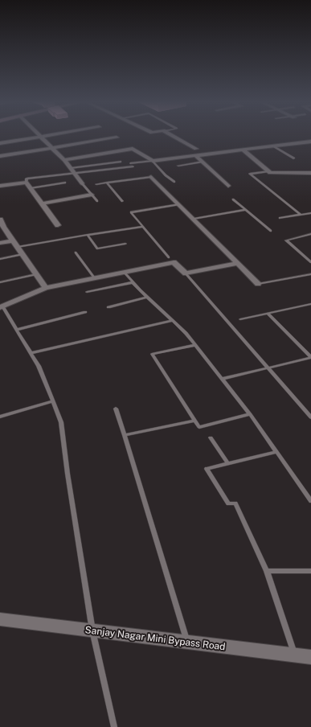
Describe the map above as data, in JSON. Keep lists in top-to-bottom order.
{
  "streets": {
    "street": ["Sanjay Nagar Mini Bypass Road"]
  }
}
